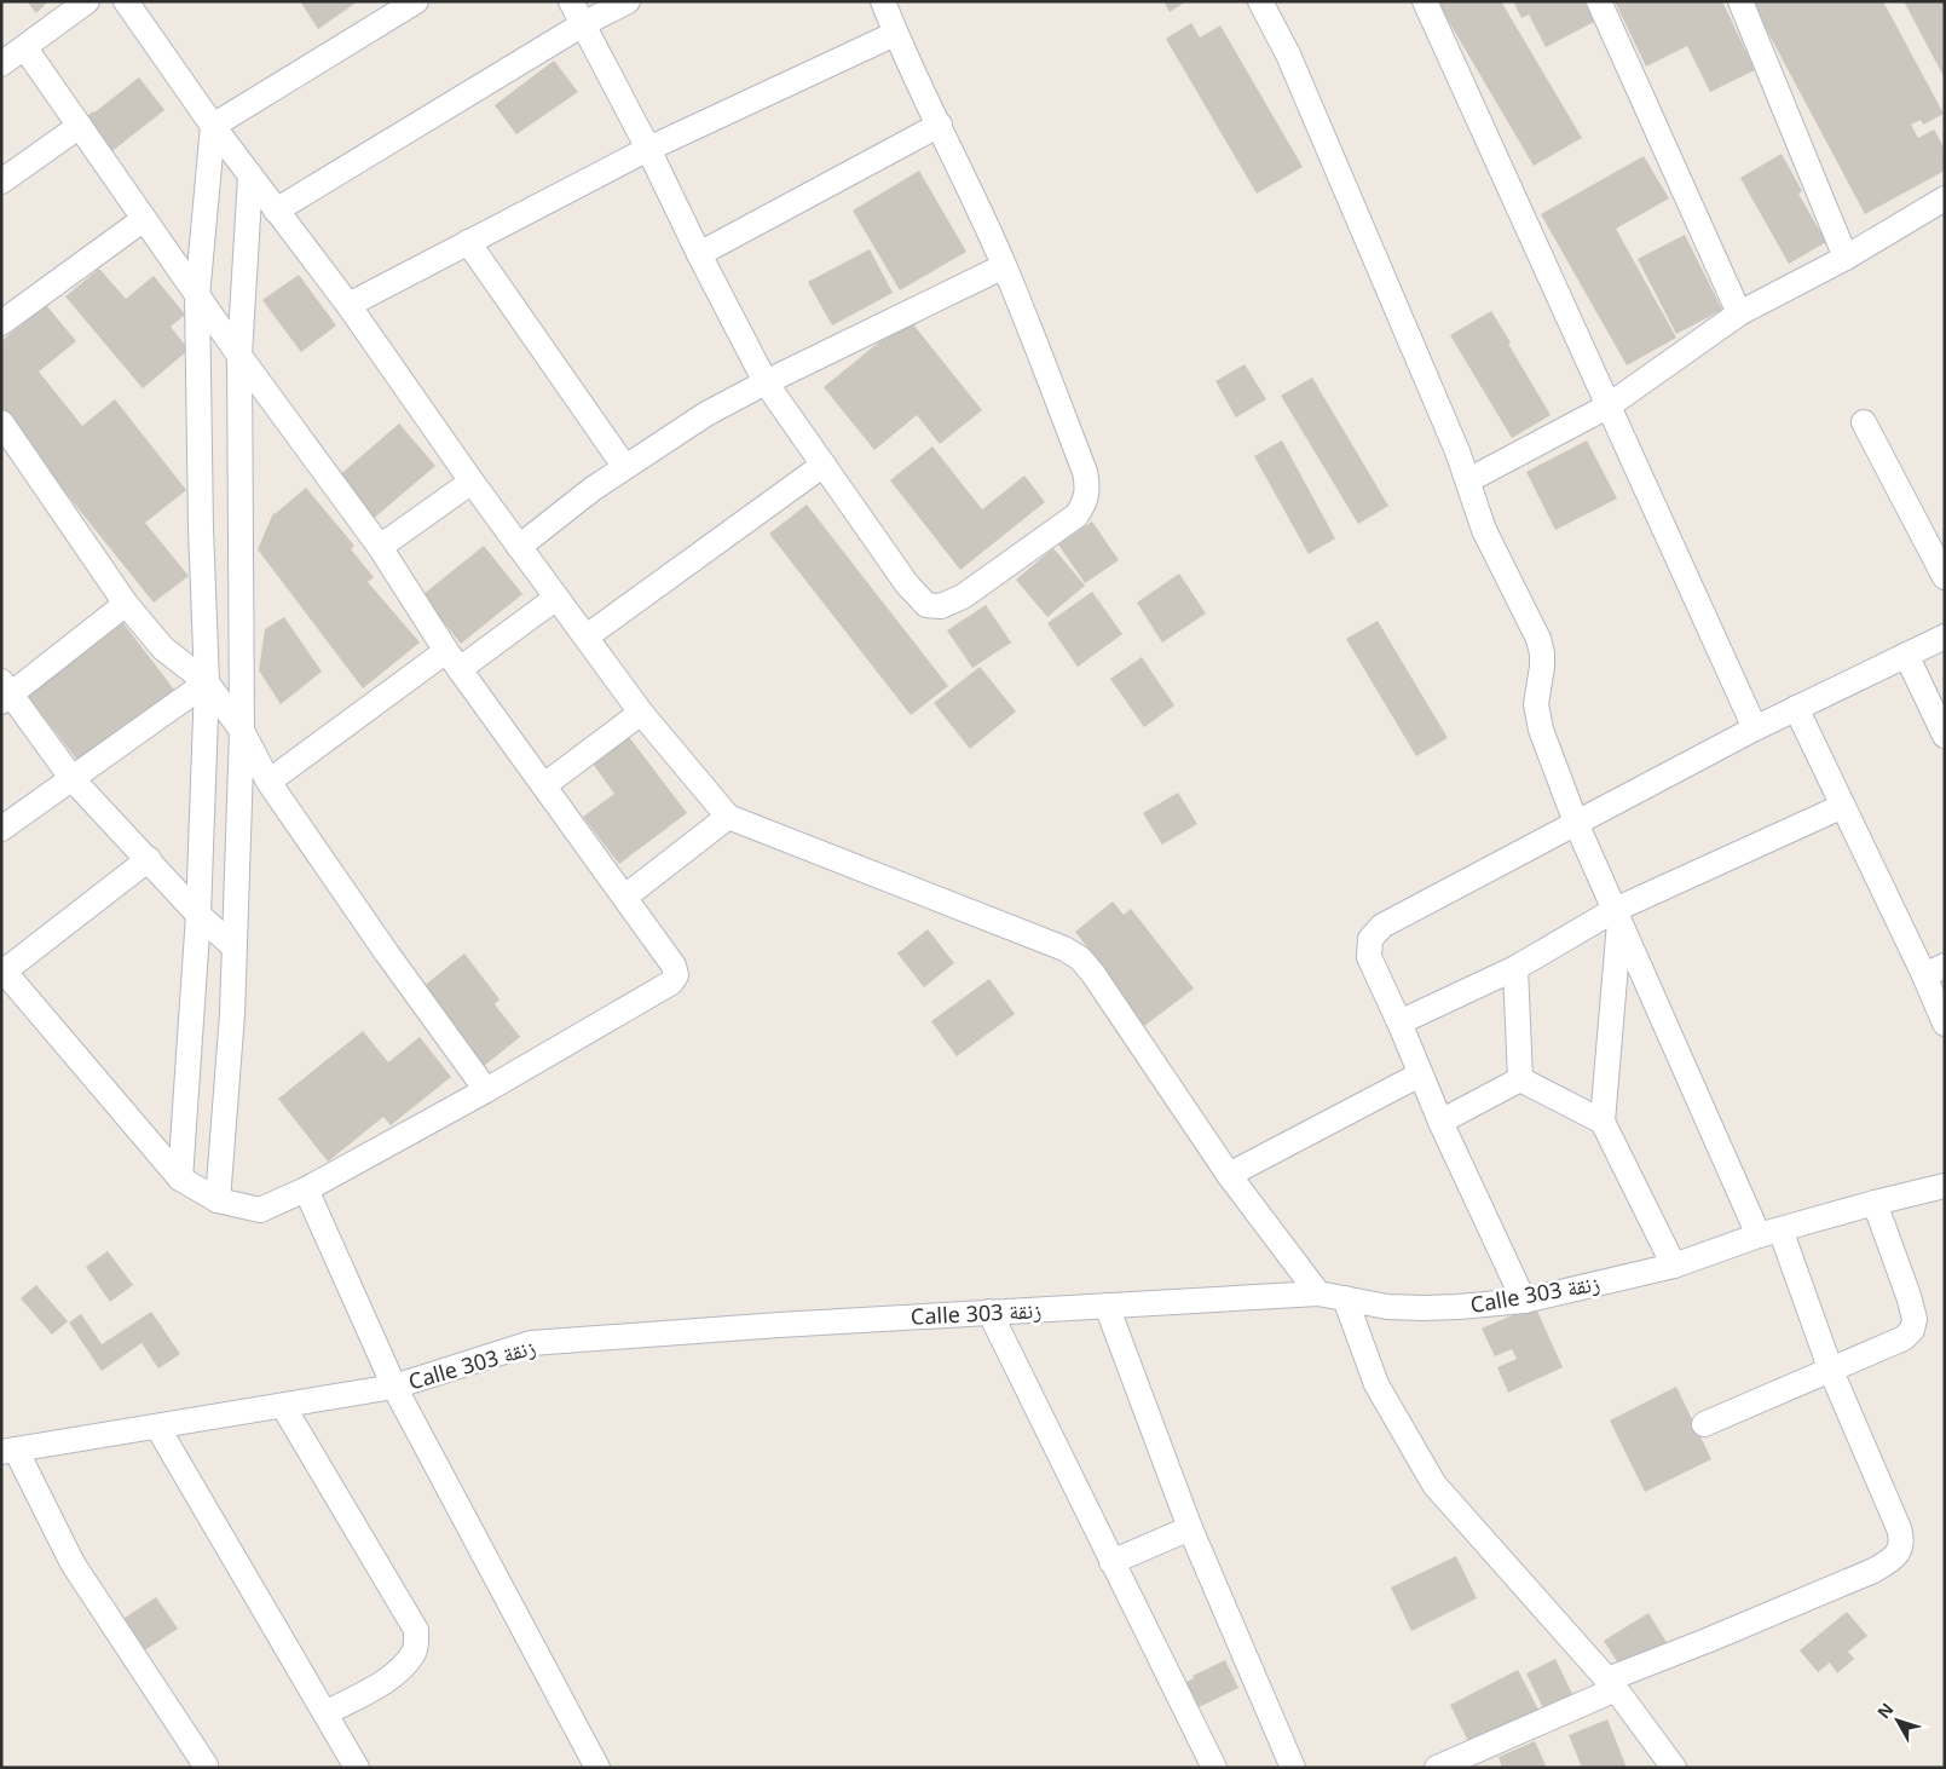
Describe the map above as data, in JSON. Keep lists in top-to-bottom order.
{
  "streets": {
    "street": ["Calle 303 زنقة"]
  },
  "north": "top left"
}
